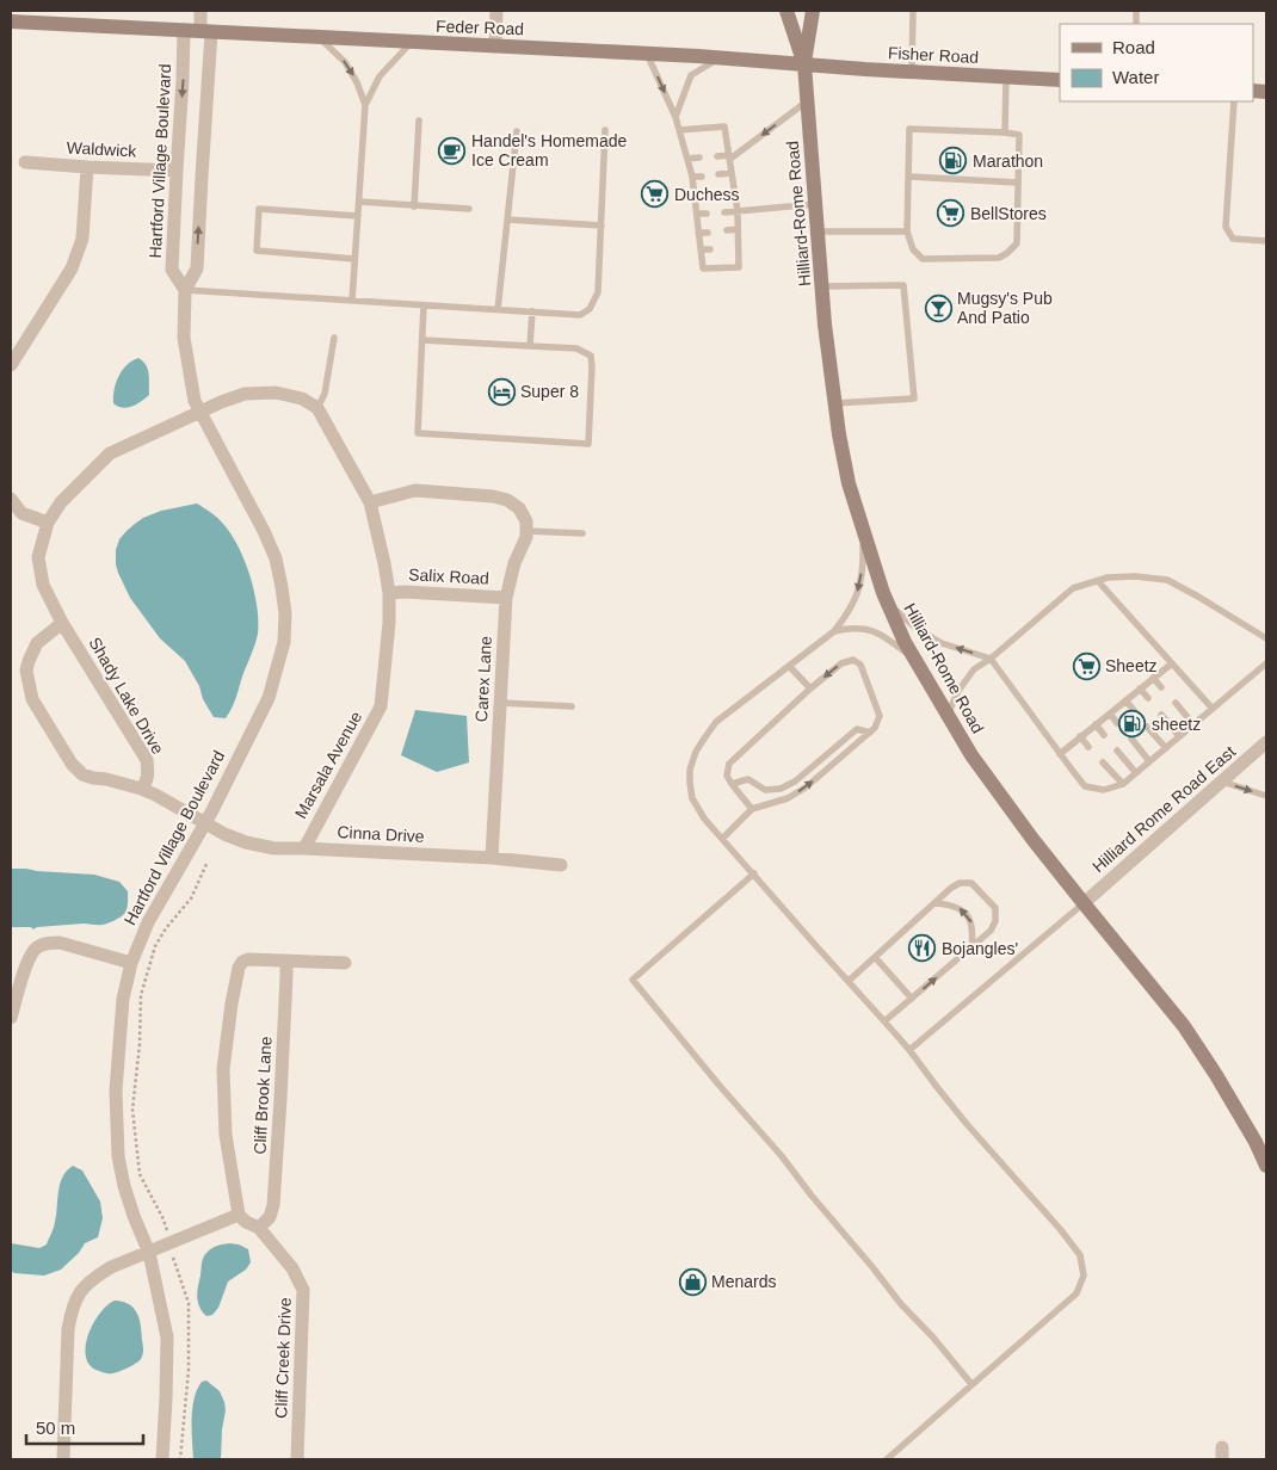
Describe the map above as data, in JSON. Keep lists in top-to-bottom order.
{
  "streets": {
    "main road": ["Feder Road", "Fisher Road", "Hilliard-Rome Road"],
    "street": [
      "Waldwick",
      "Hartford Village Boulevard",
      "Salix Road",
      "Carex Lane",
      "Shady Lake Drive",
      "Marsala Avenue",
      "Hilliard Rome Road East",
      "Cinna Drive",
      "Cliff Brook Lane",
      "Cliff Creek Drive"
    ]
  },
  "crossings": [
    ["Feder Road", "Fisher Road"],
    ["Feder Road", "Hartford Village Boulevard"],
    ["Feder Road", "Hilliard-Rome Road"],
    ["Fisher Road", "Hilliard-Rome Road"],
    ["Waldwick", "Hartford Village Boulevard"],
    ["Hartford Village Boulevard", "Shady Lake Drive"],
    ["Hartford Village Boulevard", "Cinna Drive"],
    ["Hilliard-Rome Road", "Hilliard Rome Road East"],
    ["Salix Road", "Carex Lane"],
    ["Salix Road", "Marsala Avenue"],
    ["Carex Lane", "Cinna Drive"],
    ["Marsala Avenue", "Cinna Drive"],
    ["Cliff Brook Lane", "Cliff Creek Drive"]
  ],
  "places": {
    "cafe": ["Handel's Homemade Ice Cream"],
    "fuel station": ["Marathon", "sheetz"],
    "supermarket": ["Duchess", "BellStores", "Sheetz"],
    "bar": ["Mugsy's Pub And Patio"],
    "hotel": ["Super 8"],
    "restaurant": ["Bojangles'"],
    "shop": ["Menards"]
  },
  "legend": ["Road", "Water"],
  "scale_bar": "50 m"
}
